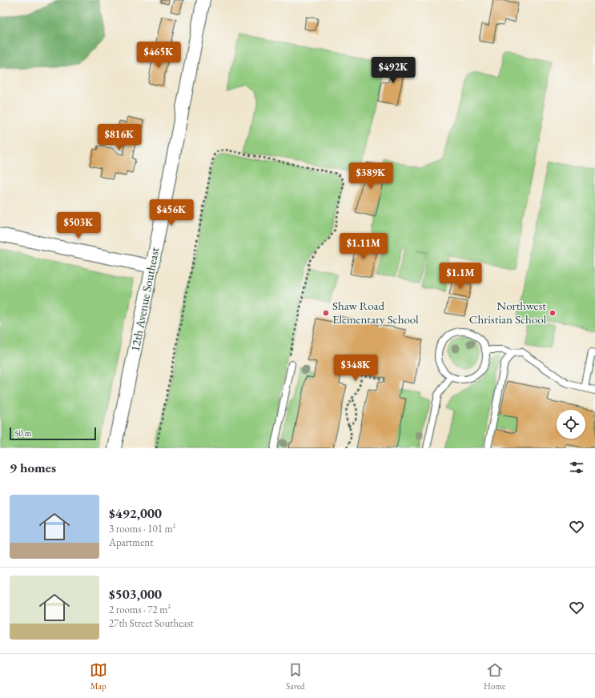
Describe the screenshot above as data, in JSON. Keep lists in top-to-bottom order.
{
  "streets": {
    "street": ["12th Avenue Southeast"]
  },
  "places": ["Shaw Road Elementary School", "Northwest Christian School"],
  "scale_bar": "50 m",
  "page": {
    "price": [
      "$465K",
      "$492K",
      "$816K",
      "$389K",
      "$456K",
      "$503K",
      "$1.11M",
      "$1.1M",
      "$348K"
    ],
    "scale": "50 m",
    "heading": "9 homes",
    "list": [
      {
        "name": "$492,000",
        "note": "3 rooms · 101 m² · Apartment"
      },
      {
        "name": "$503,000",
        "note": "2 rooms · 72 m² · 27th Street Southeast"
      }
    ],
    "tabs": ["Map", "Saved", "Home"]
  }
}
